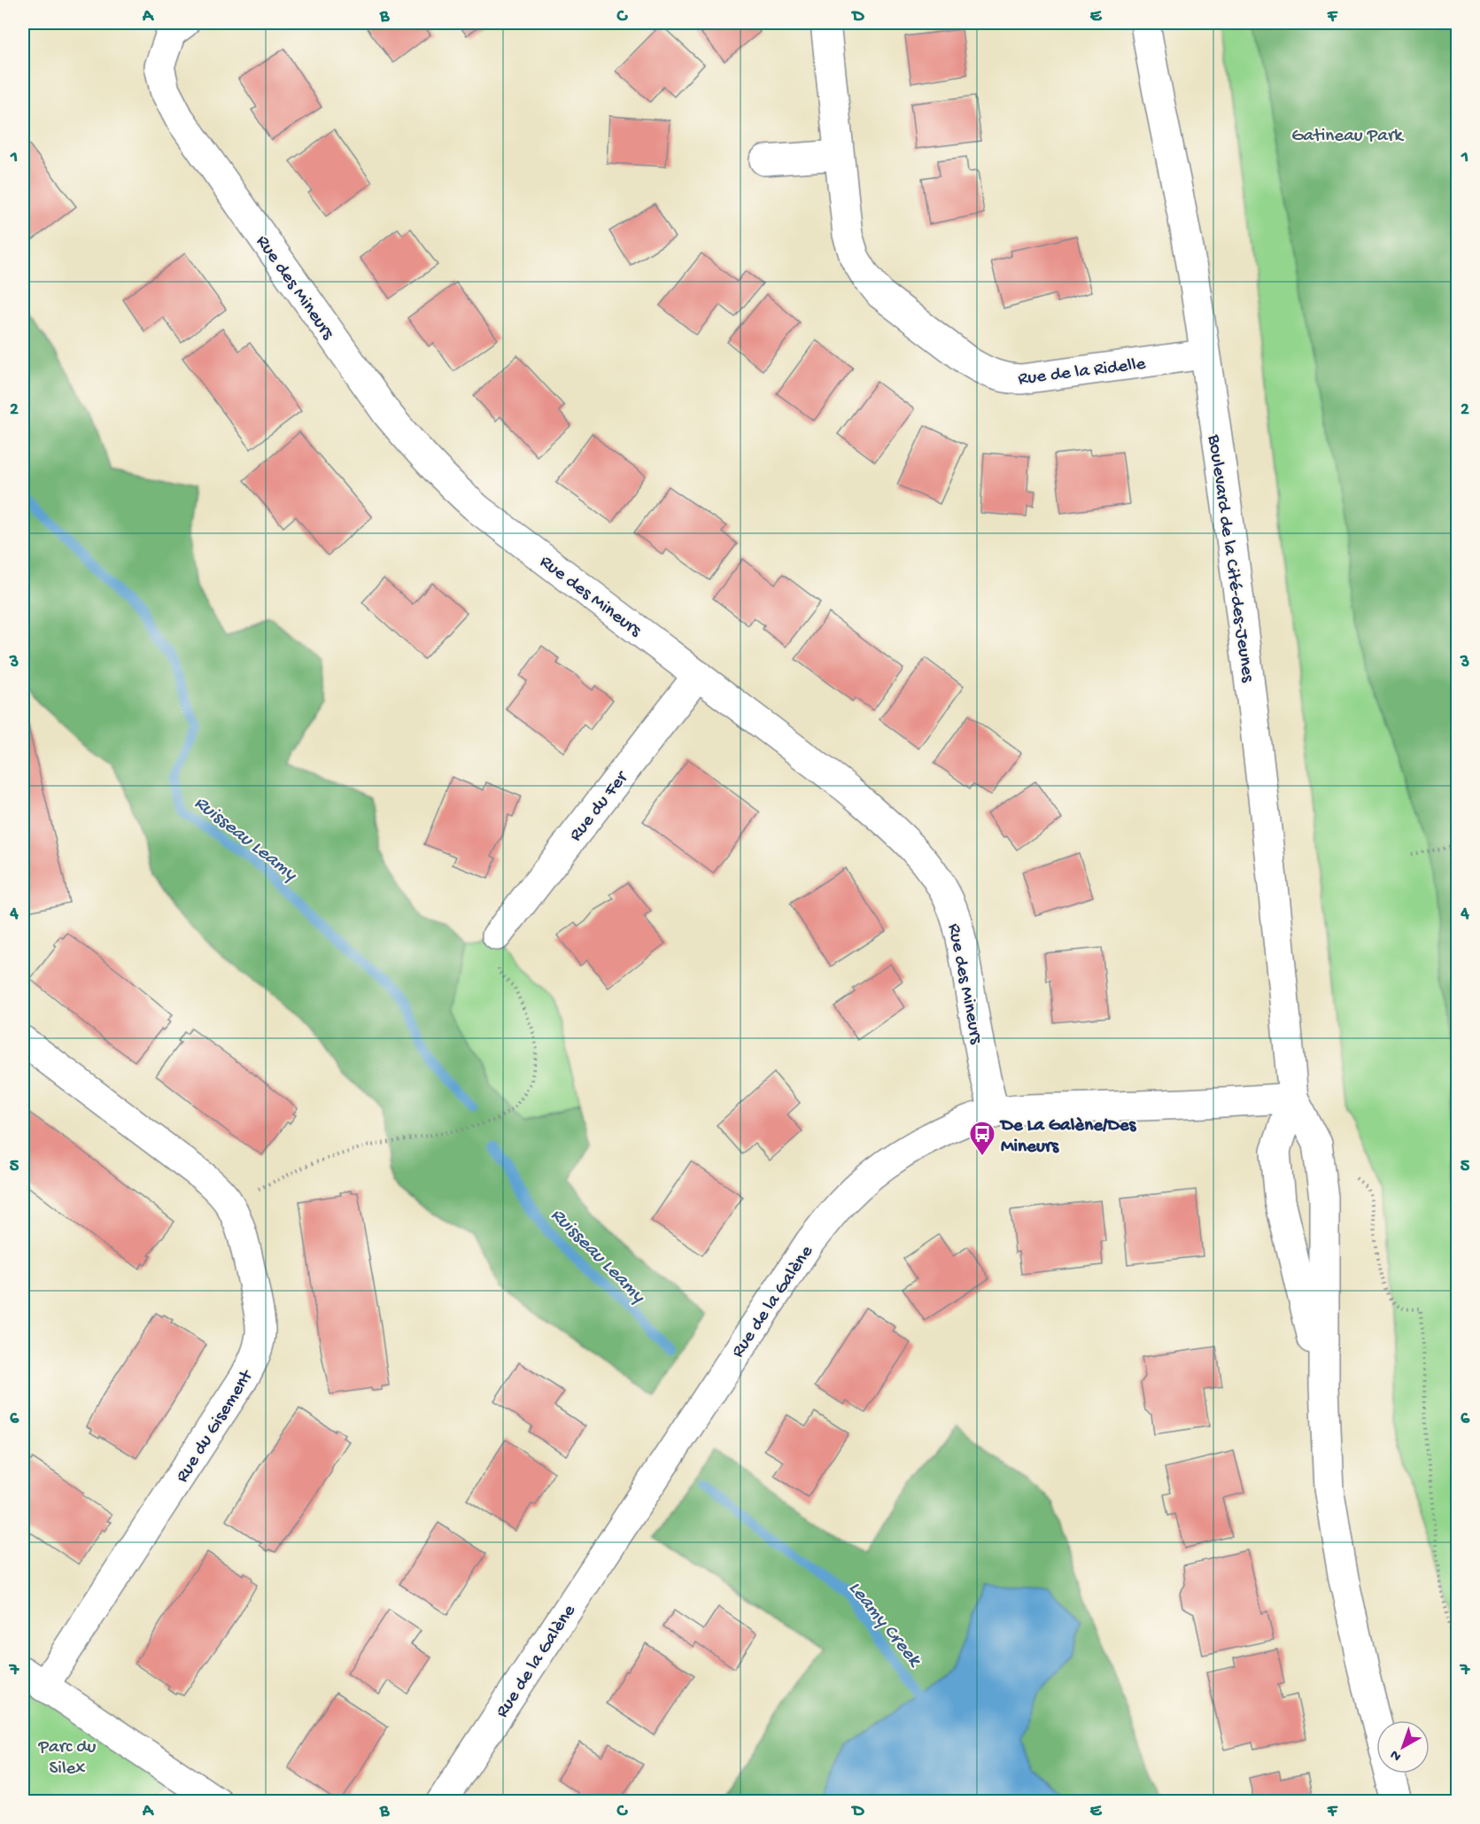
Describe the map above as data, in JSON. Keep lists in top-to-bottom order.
{
  "streets": {
    "street": [
      "Rue des Mineurs",
      "Rue de la Ridelle",
      "Boulevard de la Cité-des-Jeunes",
      "Rue du Fer",
      "Rue de la Galène",
      "Rue du Gisement"
    ]
  },
  "crossings": [
    ["Rue des Mineurs", "Rue du Fer"],
    ["Rue des Mineurs", "Rue de la Galène"],
    ["Rue de la Ridelle", "Boulevard de la Cité-des-Jeunes"],
    ["Boulevard de la Cité-des-Jeunes", "Rue de la Galène"]
  ],
  "water": ["Ruisseau Leamy", "Leamy Creek"],
  "parks": ["Gatineau Park", "Parc du Silex"],
  "places": {
    "bus stop": ["De La Galène/Des Mineurs"]
  },
  "north": "bottom left",
  "grid": {
    "columns": [
      "A",
      "B",
      "C",
      "D",
      "E",
      "F"
    ],
    "rows": [
      "1",
      "2",
      "3",
      "4",
      "5",
      "6",
      "7"
    ]
  }
}
